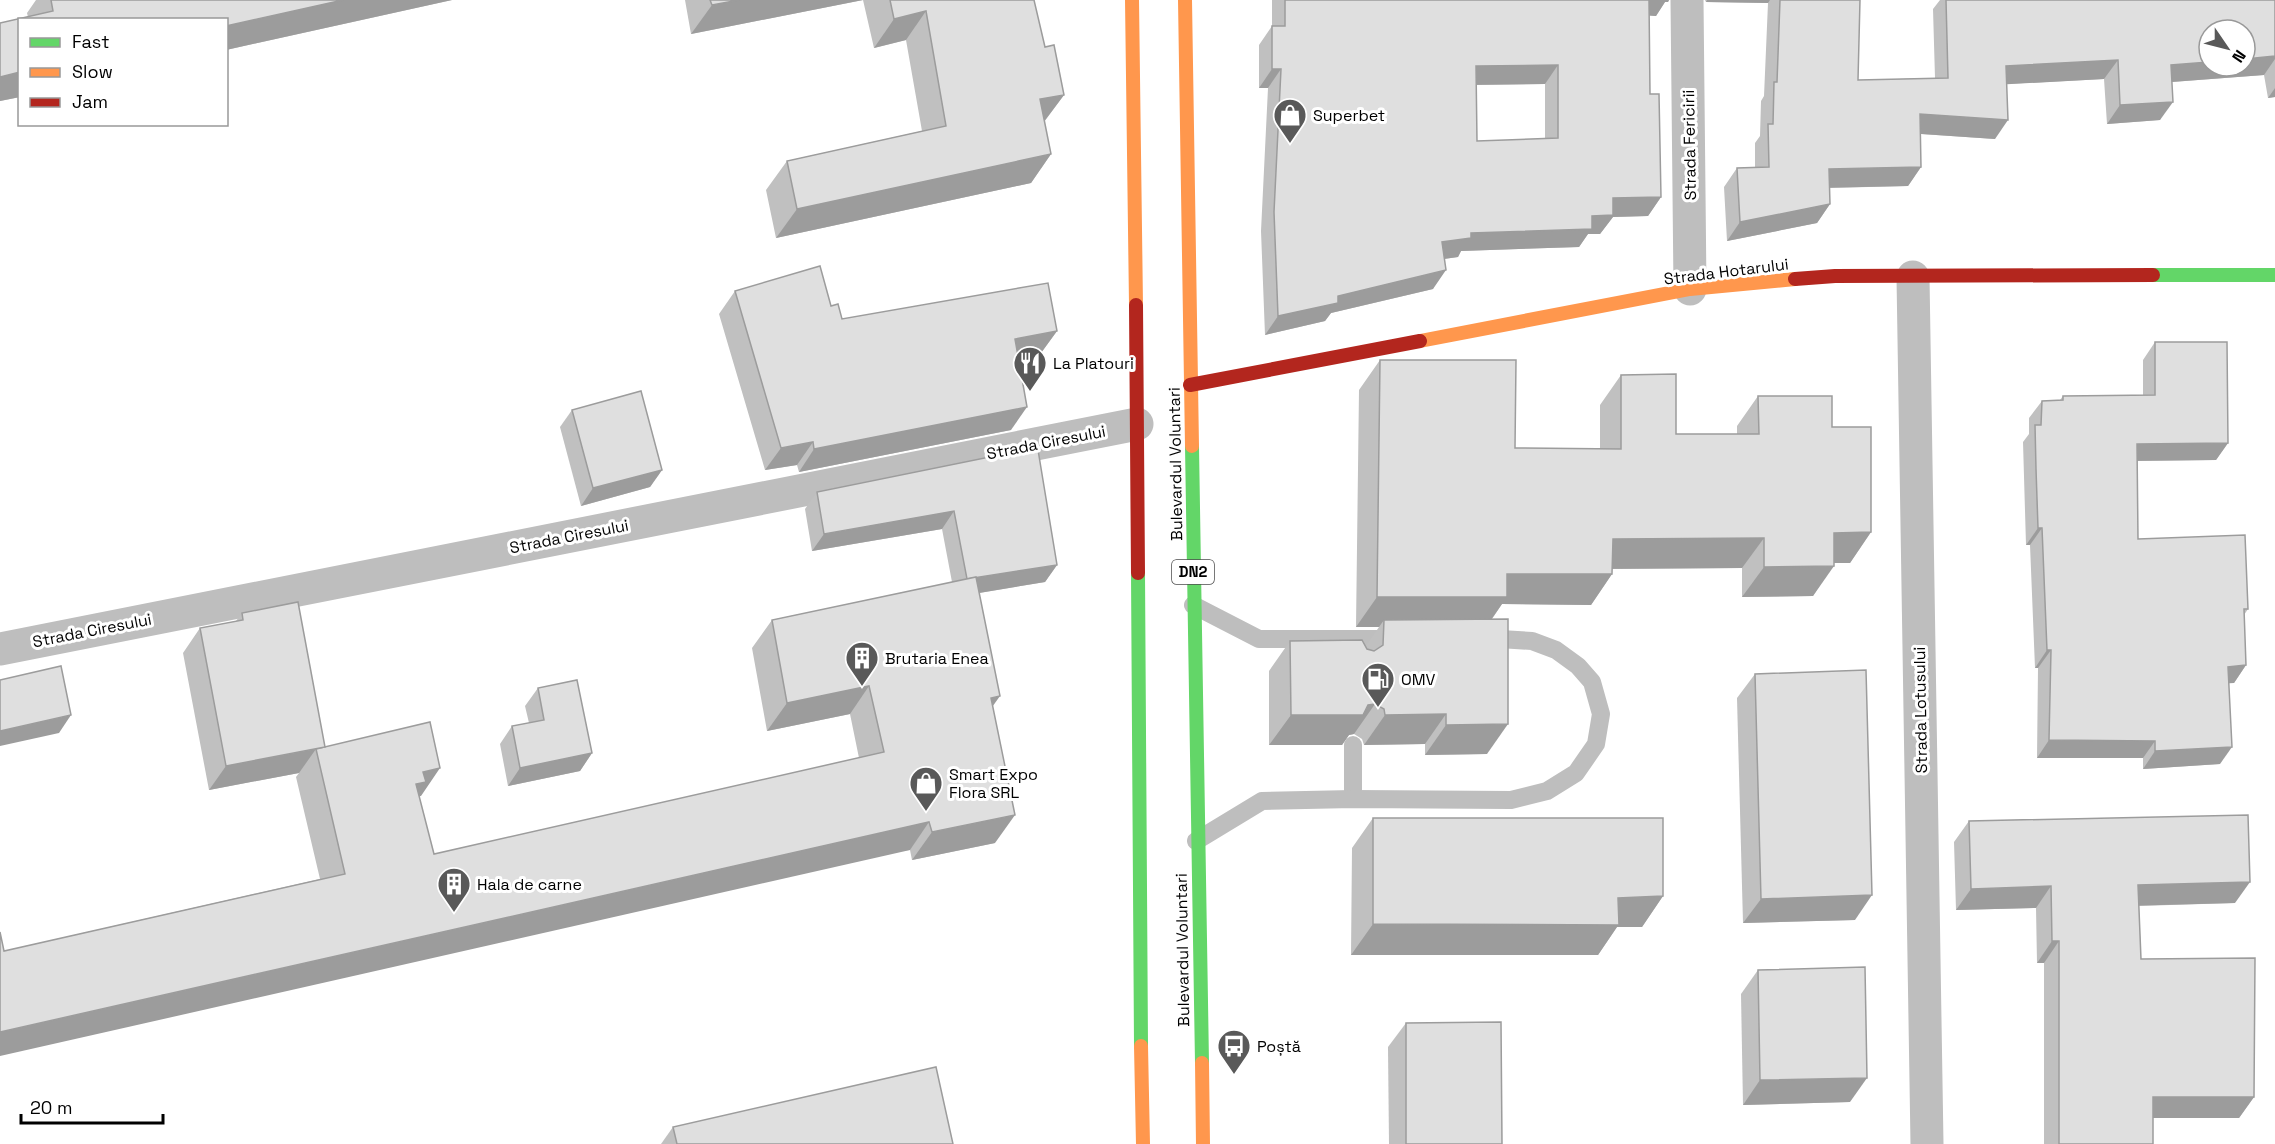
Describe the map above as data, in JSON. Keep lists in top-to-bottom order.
{
  "streets": {
    "main road": ["Strada Hotarului", "Bulevardul Voluntari", "DN2"],
    "street": ["Strada Fericirii", "Strada Ciresului", "Strada Lotusului"]
  },
  "crossings": [
    ["Strada Fericirii", "Strada Hotarului"],
    ["Strada Hotarului", "Bulevardul Voluntari"],
    ["Strada Hotarului", "Strada Lotusului"]
  ],
  "places": {
    "shop": ["Superbet", "Smart Expo Flora SRL"],
    "restaurant": ["La Platouri"],
    "building": ["Brutaria Enea", "Hala de carne"],
    "fuel station": ["OMV"],
    "bus stop": ["Poștă"]
  },
  "legend": ["Fast", "Slow", "Jam"],
  "scale_bar": "20 m",
  "north": "bottom right"
}
